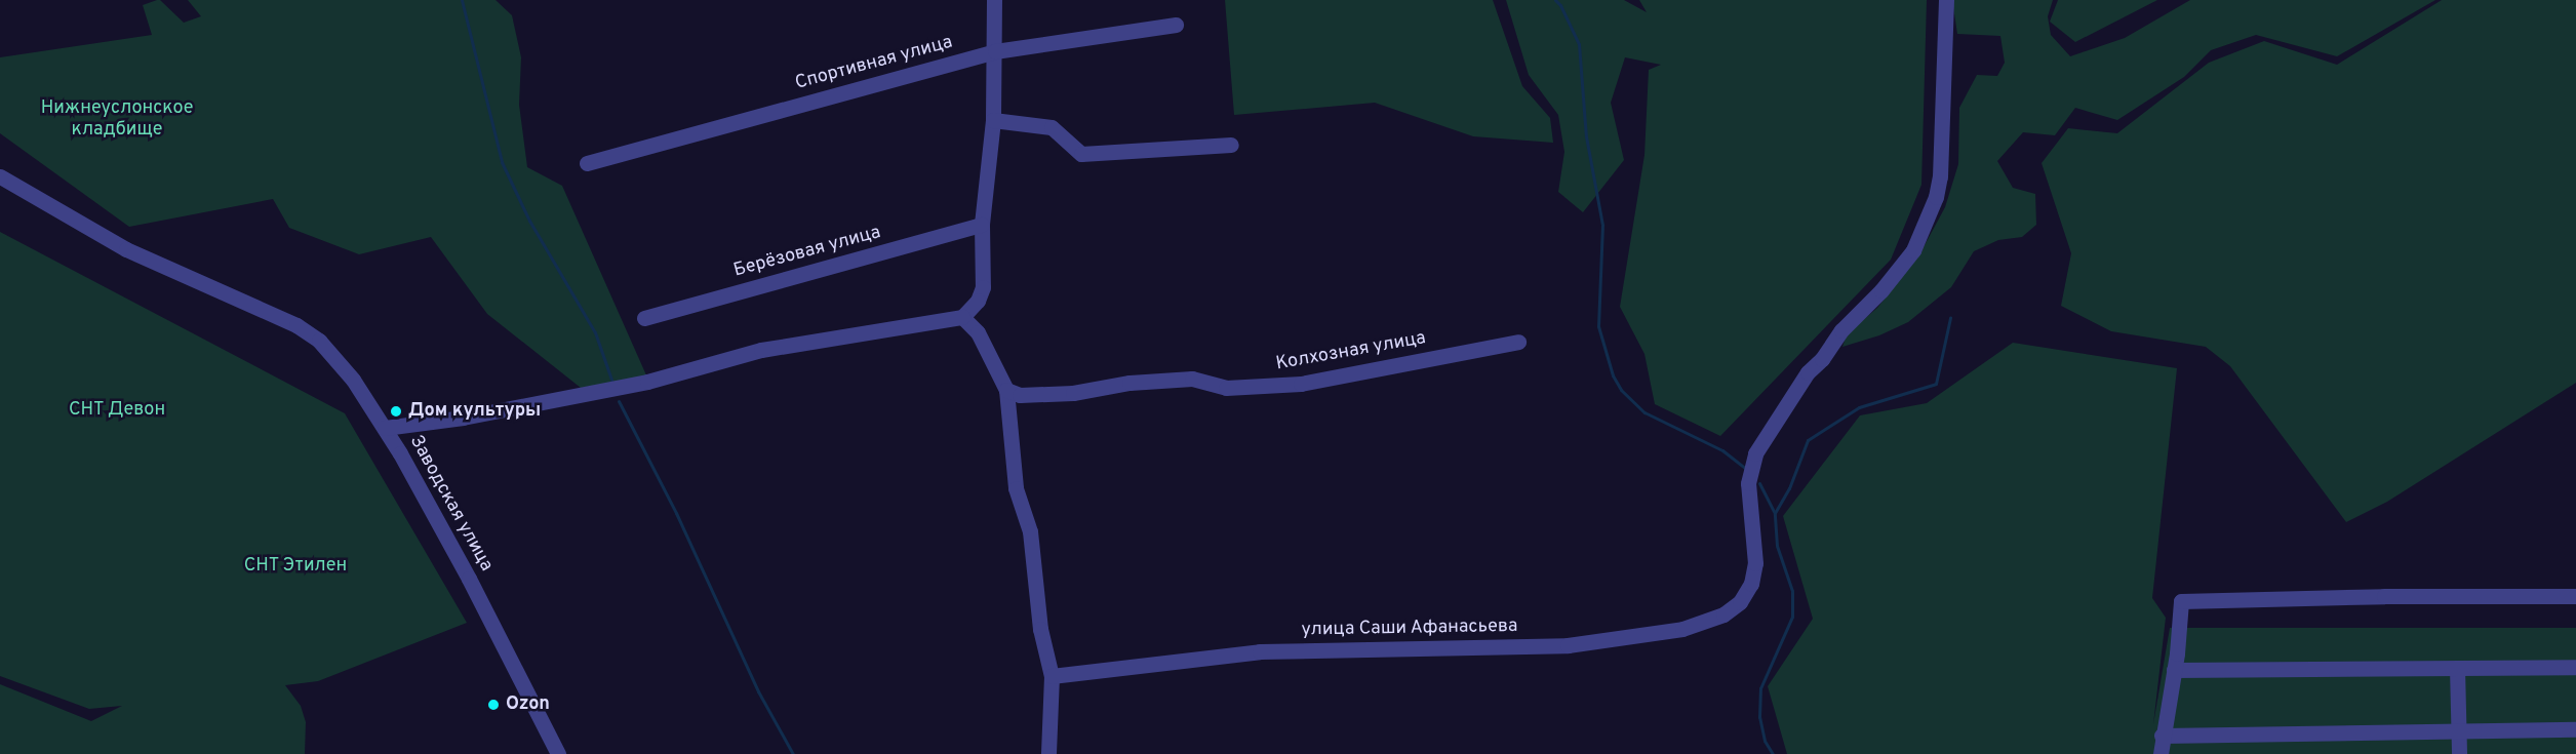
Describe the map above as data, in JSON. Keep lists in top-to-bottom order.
{
  "streets": {
    "street": [
      "Спортивная улица",
      "Берёзовая улица",
      "Колхозная улица",
      "Заводская улица",
      "улица Саши Афанасьева"
    ]
  },
  "parks": ["Нижнеуслонское кладбище", "СНТ Девон", "СНТ Этилен"],
  "places": ["Дом культуры", "Ozon"]
}
